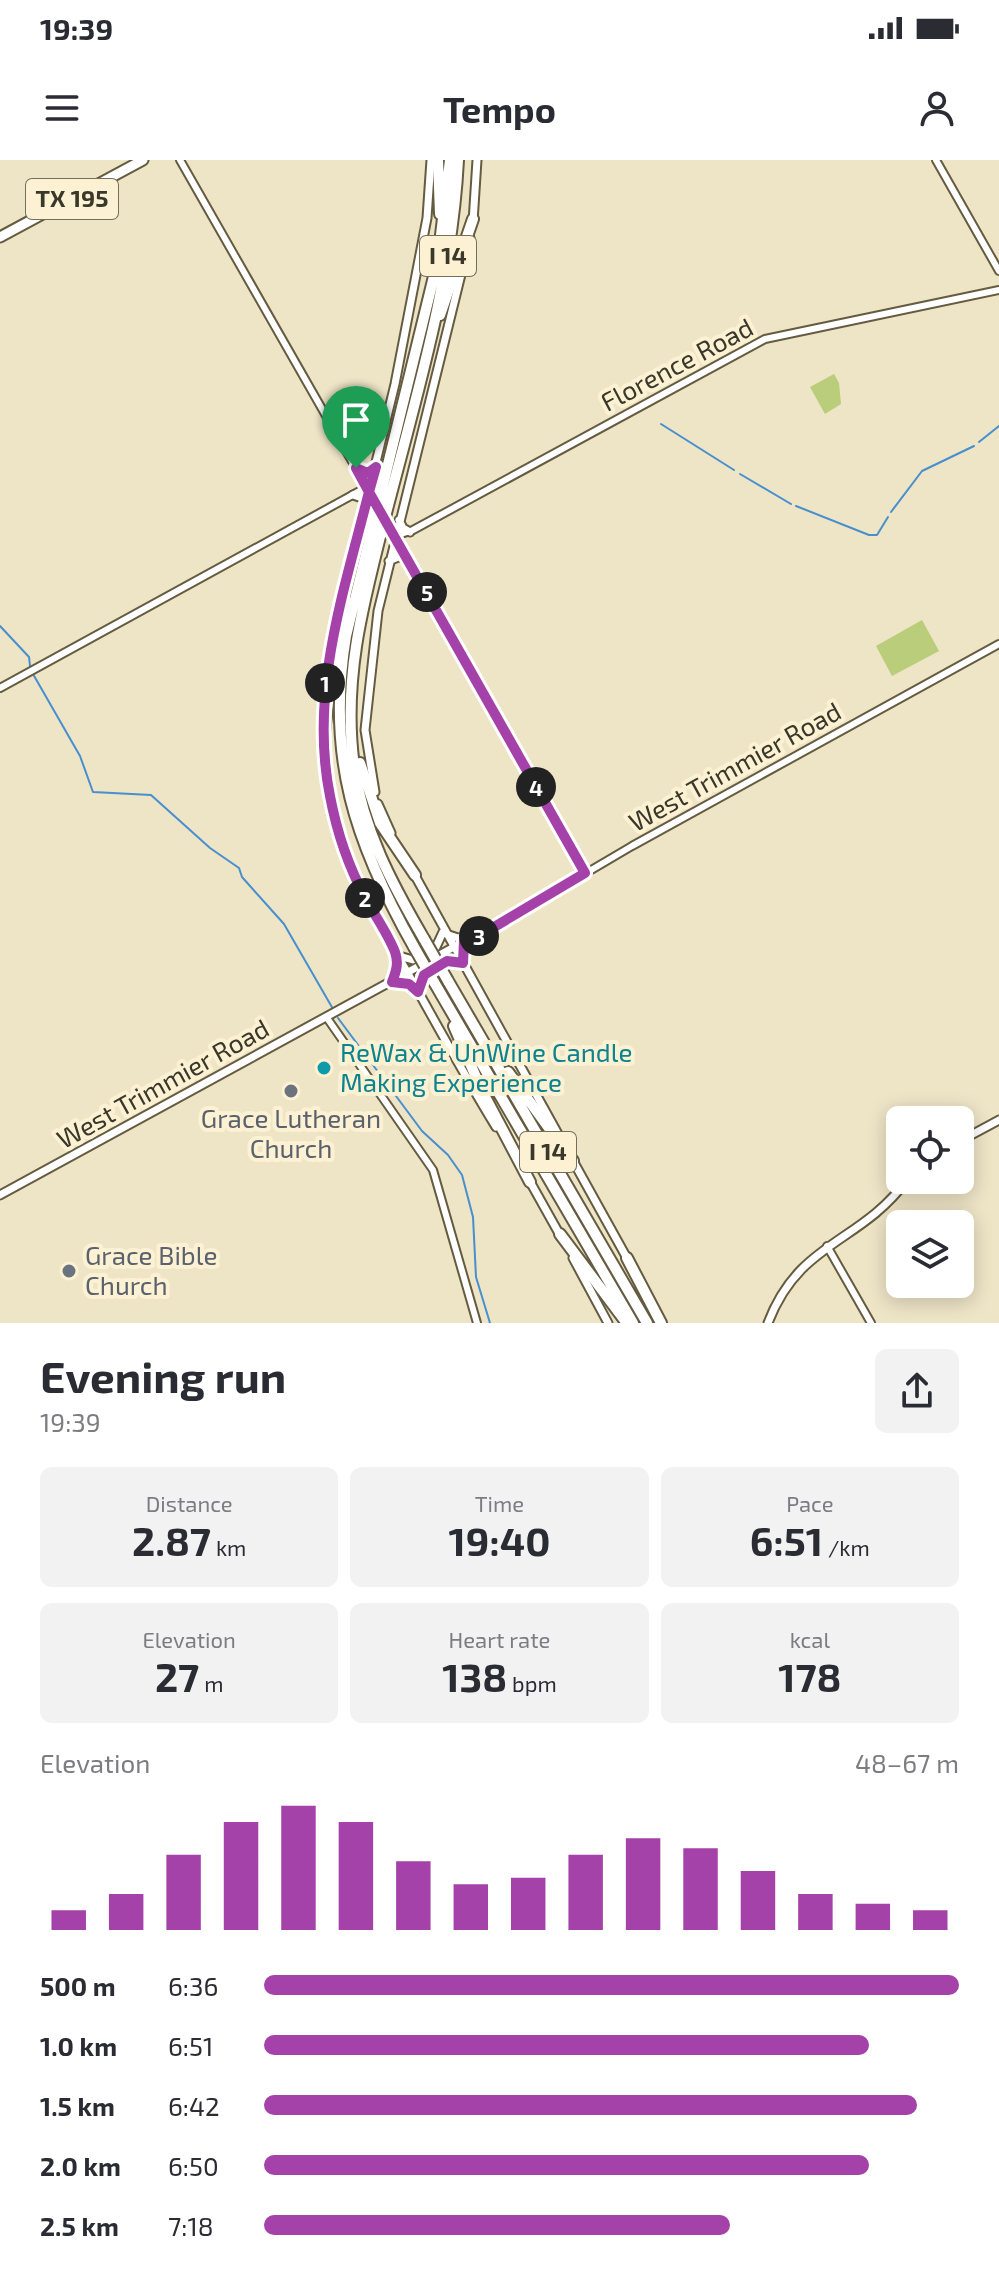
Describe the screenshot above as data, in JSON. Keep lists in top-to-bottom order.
{
  "streets": {
    "highway": ["TX 195", "I 14"],
    "main road": ["West Trimmier Road"],
    "street": ["Florence Road"]
  },
  "places": ["ReWax & UnWine Candle Making Experience", "Grace Lutheran Church", "Grace Bible Church"],
  "page": {
    "status": "19:39",
    "header": "Tempo",
    "pins": [
      "5",
      "1",
      "4",
      "2",
      "3"
    ],
    "heading": ["Evening run", "19:39"],
    "stats": [
      ["Distance", "2.87 km"],
      ["Time", "19:40"],
      ["Pace", "6:51 /km"],
      ["Elevation", "27 m"],
      ["Heart rate", "138 bpm"],
      ["kcal", "178"]
    ],
    "chart": ["Elevation", "48–67 m"],
    "list": [
      {
        "name": "500 m",
        "note": "6:36"
      },
      {
        "name": "1.0 km",
        "note": "6:51"
      },
      {
        "name": "1.5 km",
        "note": "6:42"
      },
      {
        "name": "2.0 km",
        "note": "6:50"
      },
      {
        "name": "2.5 km",
        "note": "7:18"
      }
    ]
  }
}
